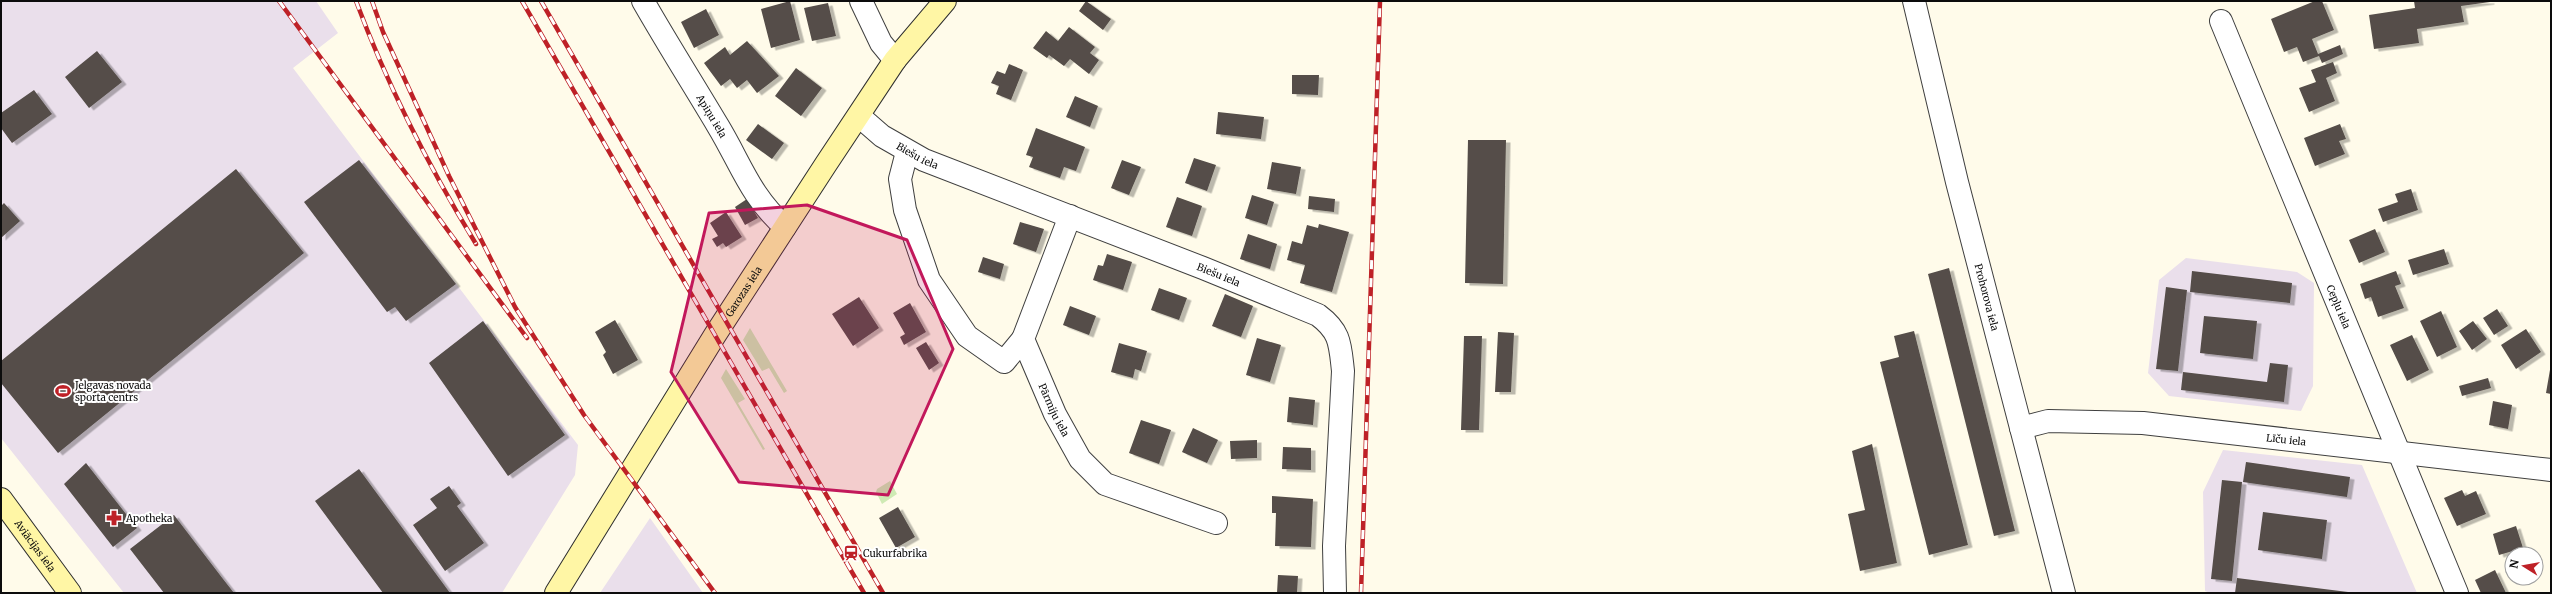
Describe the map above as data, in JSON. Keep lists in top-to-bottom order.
{
  "streets": {
    "main road": ["Garozas iela", "Aviācijas iela"],
    "street": [
      "Apiņu iela",
      "Biešu iela",
      "Prohorova iela",
      "Cepļu iela",
      "Pārmiju iela",
      "Līču iela"
    ]
  },
  "crossings": [
    ["Apiņu iela", "Garozas iela"],
    ["Biešu iela", "Garozas iela"],
    ["Prohorova iela", "Līču iela"],
    ["Cepļu iela", "Līču iela"]
  ],
  "places": {
    "sports": ["Jelgavas novada sporta centrs"],
    "pharmacy": ["Apotheka"],
    "station": ["Cukurfabrika"]
  },
  "north": "left"
}
